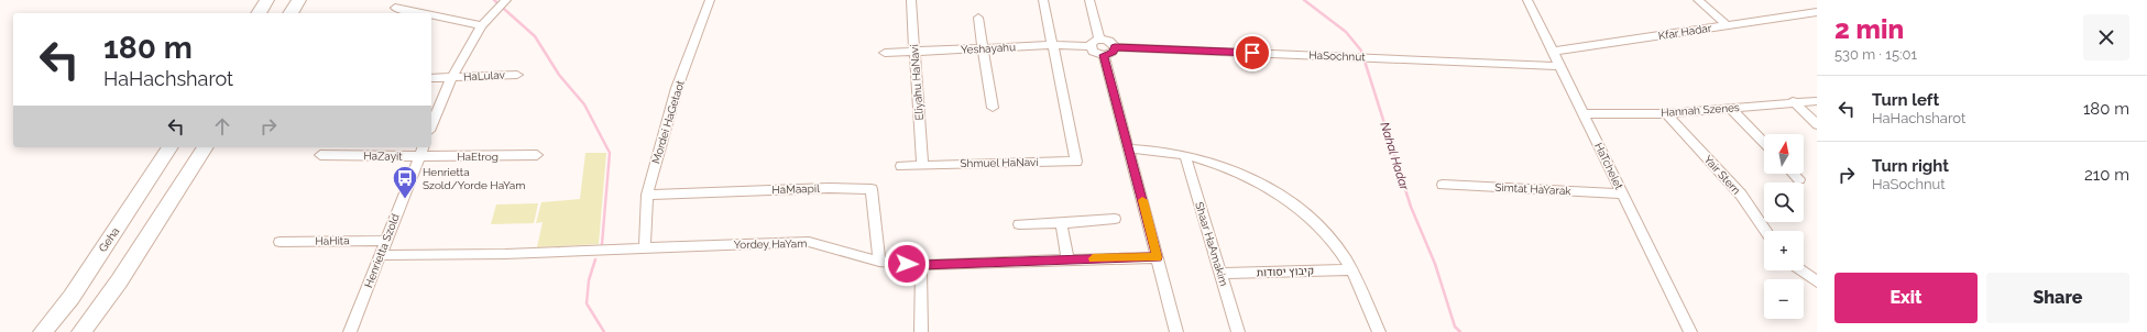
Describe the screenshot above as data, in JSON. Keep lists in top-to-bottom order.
{
  "streets": {
    "highway": ["Geha"],
    "street": [
      "Kfar Hadar",
      "Yeshayahu",
      "HaSochnut",
      "HaLulav",
      "Eliyahu HaNavi",
      "Hannah Szenes",
      "Mordei HaGetaot",
      "HaZayit",
      "HaEtrog",
      "Shmuel HaNavi",
      "HaTchelet",
      "Yair Stern",
      "HaMaapil",
      "Simtat HaYarak",
      "HaHita",
      "Yordey HaYam",
      "Shaar HaAmakim",
      "Henrietta Szold",
      "קיבוץ יסודות"
    ]
  },
  "crossings": [
    ["Kfar Hadar", "HaTchelet"],
    ["Yeshayahu", "HaSochnut"],
    ["Yeshayahu", "Eliyahu HaNavi"],
    ["Yeshayahu", "Shmuel HaNavi"],
    ["HaSochnut", "HaTchelet"],
    ["Eliyahu HaNavi", "Shmuel HaNavi"],
    ["Hannah Szenes", "HaTchelet"],
    ["Hannah Szenes", "Yair Stern"],
    ["Mordei HaGetaot", "HaMaapil"],
    ["Mordei HaGetaot", "Yordey HaYam"],
    ["HaZayit", "HaEtrog"],
    ["HaZayit", "Henrietta Szold"],
    ["HaEtrog", "Henrietta Szold"],
    ["HaTchelet", "Simtat HaYarak"],
    ["HaMaapil", "Yordey HaYam"],
    ["HaHita", "Henrietta Szold"],
    ["Yordey HaYam", "Henrietta Szold"],
    ["Shaar HaAmakim", "קיבוץ יסודות"]
  ],
  "water": ["Nahal Hadar"],
  "places": {
    "bus stop": ["Henrietta Szold/Yorde HaYam"]
  },
  "north": "top",
  "page": {
    "heading": ["2 min", "530 m · 15:01"],
    "turn": ["180 m", "HaHachsharot"],
    "list": [
      {
        "name": "Turn left",
        "note": "HaHachsharot",
        "value": "180 m"
      },
      {
        "name": "Turn right",
        "note": "HaSochnut",
        "value": "210 m"
      }
    ],
    "map_buttons": ["+", "−"],
    "buttons": ["Exit", "Share"]
  }
}
